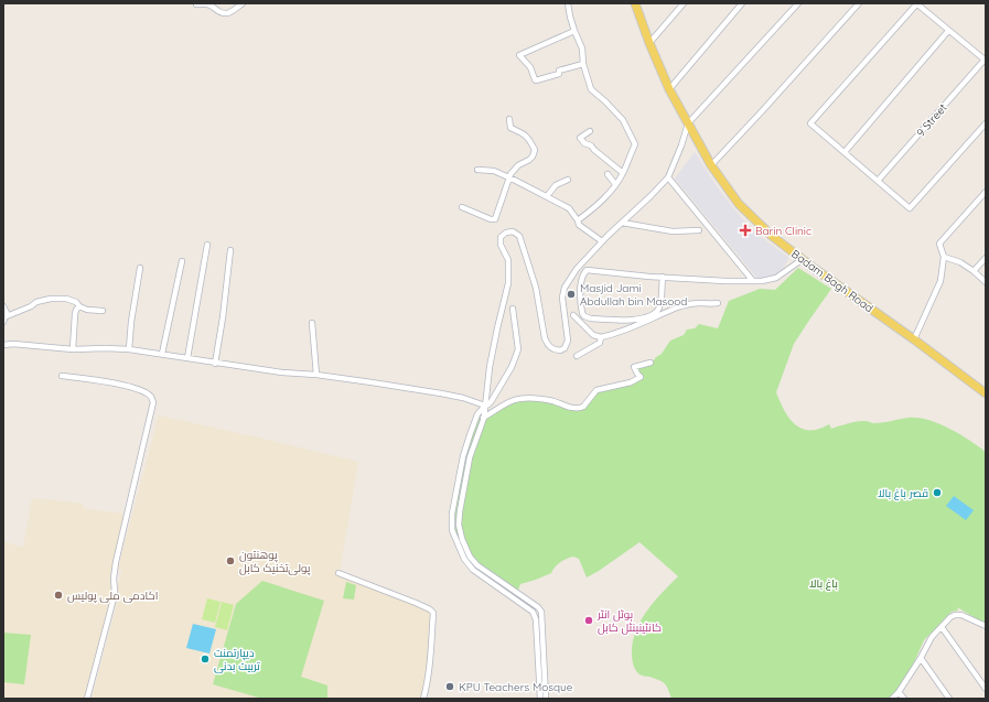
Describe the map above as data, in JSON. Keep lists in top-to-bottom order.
{
  "streets": {
    "main road": ["Badam Bagh Road"],
    "street": ["9 Street"]
  },
  "parks": ["باغ بالا"],
  "places": {
    "health": ["Barin Clinic"],
    "other": [
      "Masjid Jami Abdullah bin Masood",
      "قصر باغ بالا",
      "پوهنتون پولی‌تخنیک کابل",
      "اکادمی ملی پولیس",
      "ہوٹل انٹر کانٹینینٹل کابل",
      "دیپارتمنت تربیت بدنی",
      "KPU Teachers Mosque"
    ]
  }
}
